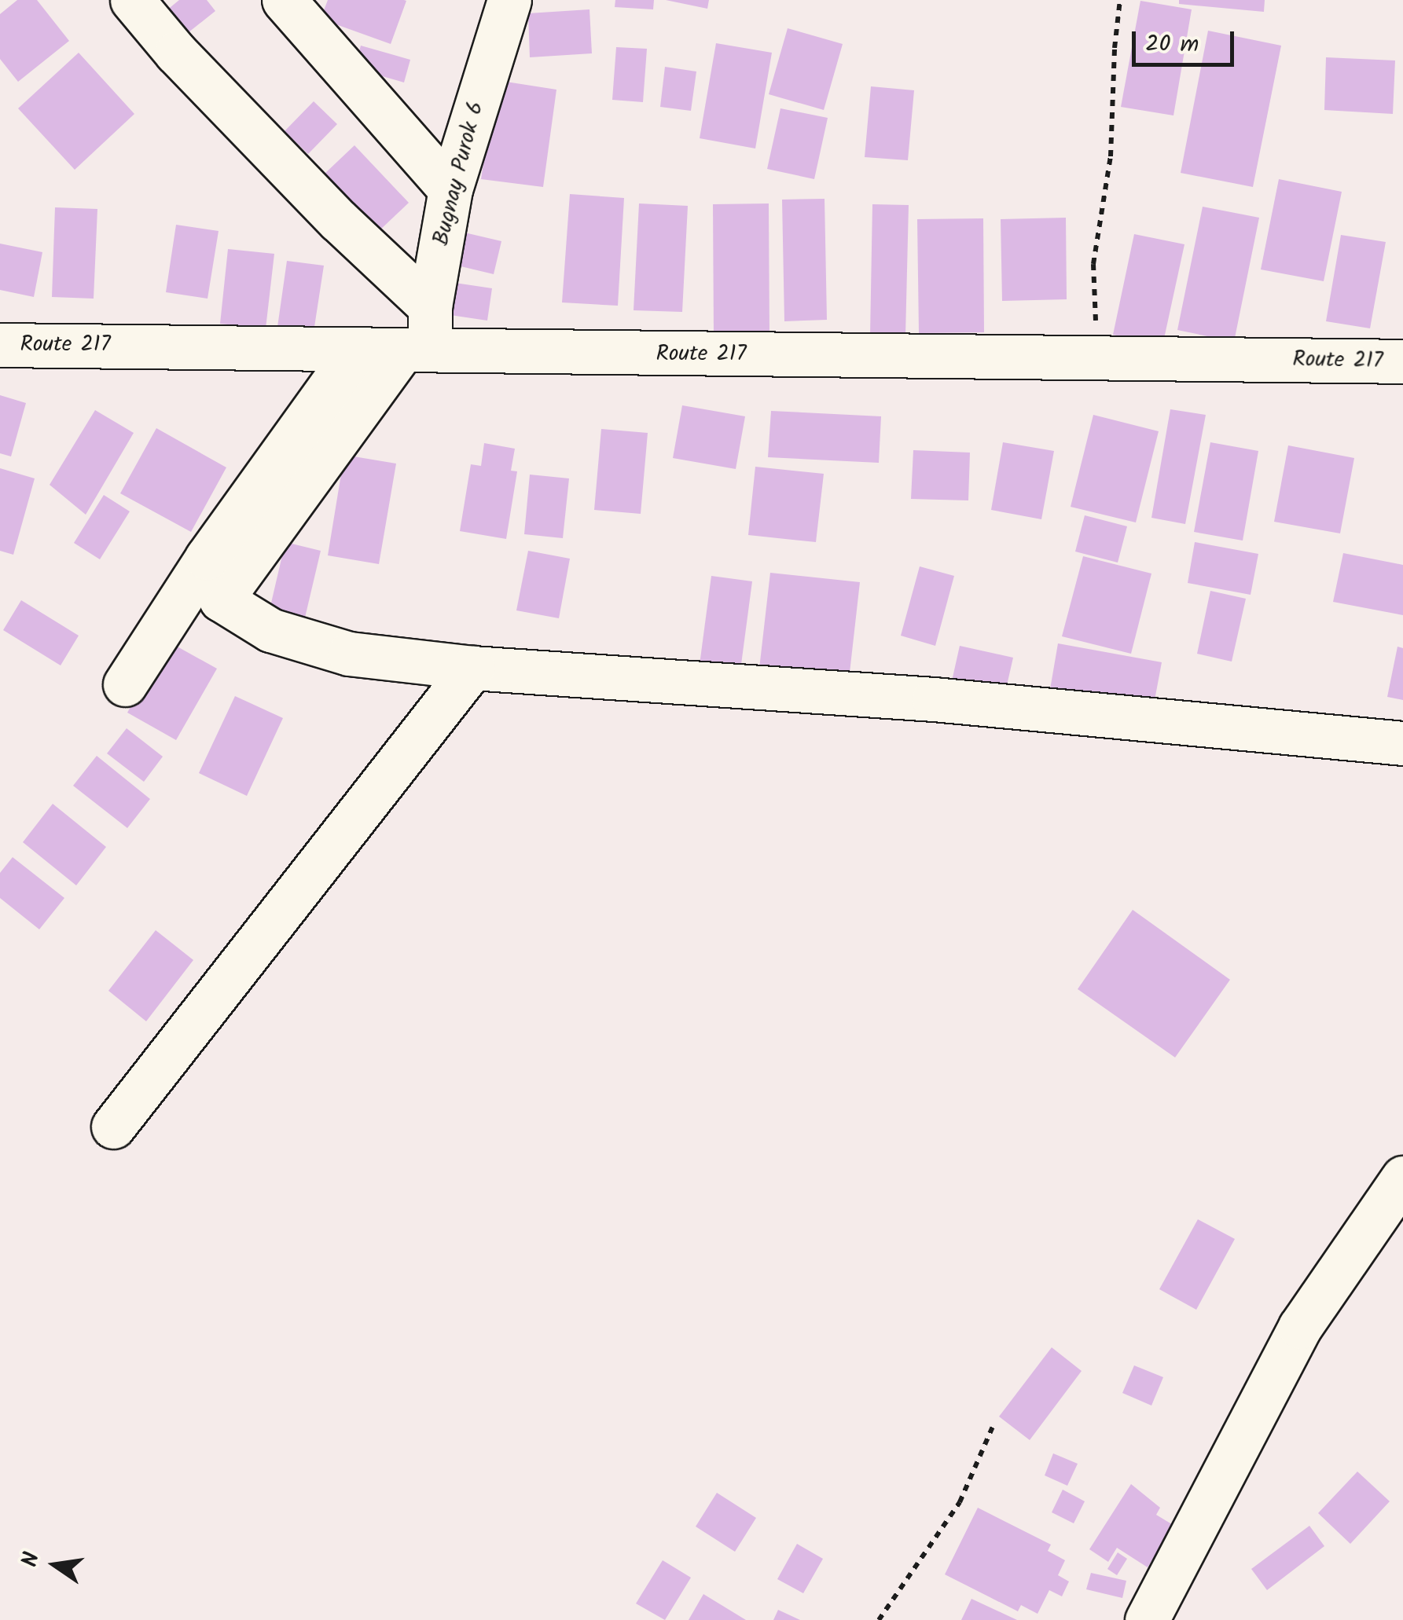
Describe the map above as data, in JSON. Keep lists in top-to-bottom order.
{
  "streets": {
    "street": ["Bugnay Purok 6", "Route 217"]
  },
  "crossings": [
    ["Bugnay Purok 6", "Route 217"]
  ],
  "scale_bar": "20 m",
  "north": "left"
}
